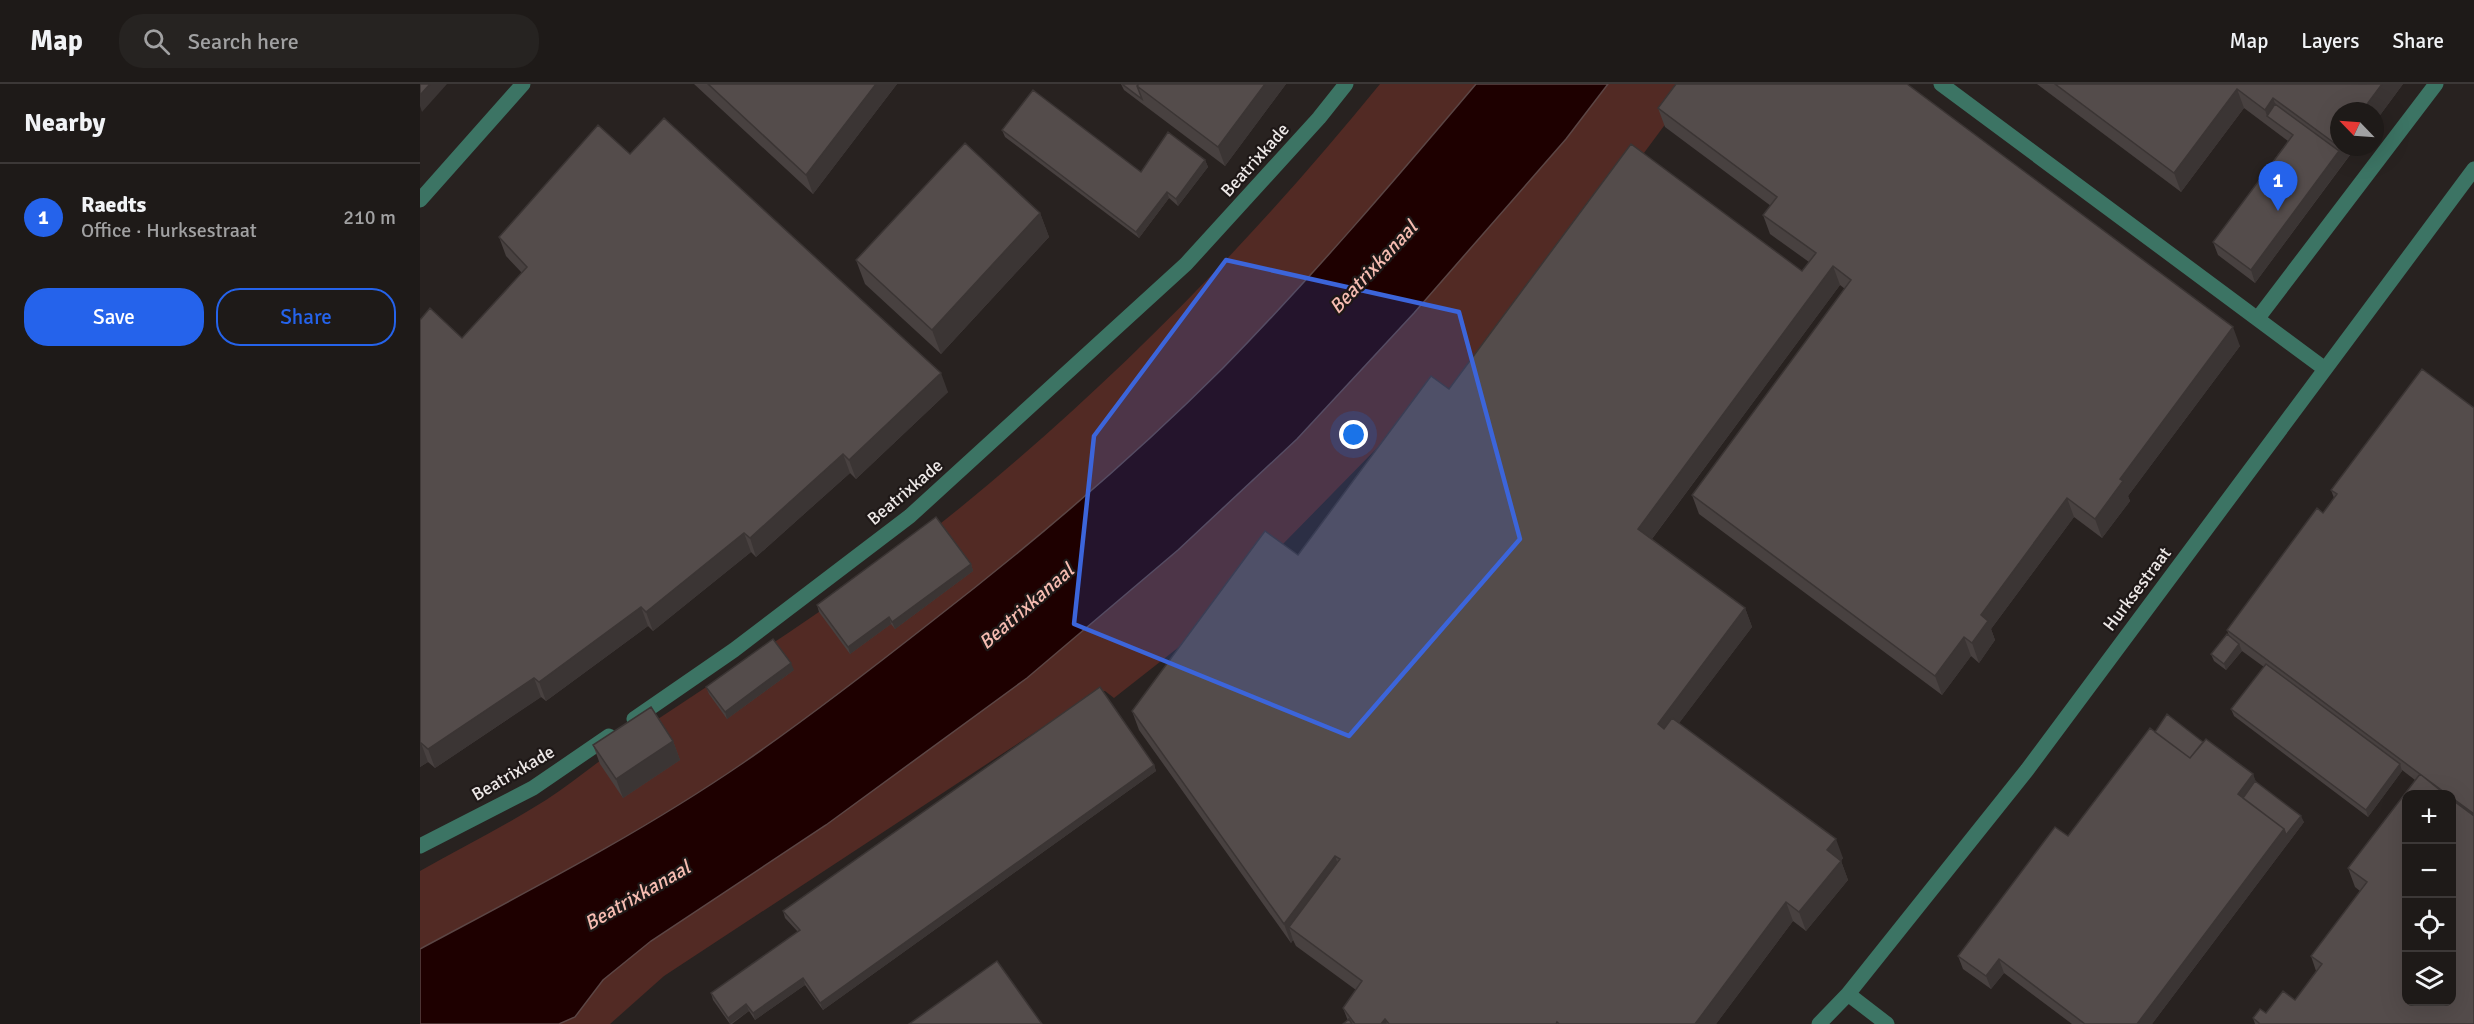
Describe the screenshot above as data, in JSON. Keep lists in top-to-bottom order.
{
  "streets": {
    "street": ["Beatrixkade", "Hurksestraat"]
  },
  "water": ["Beatrixkanaal"],
  "north": "top left",
  "page": {
    "header": "Map",
    "search": "Search here",
    "nav": ["Map", "Layers", "Share"],
    "heading": "Nearby",
    "pins": "1",
    "list": [
      {
        "mark": "1",
        "name": "Raedts",
        "note": "Office · Hurksestraat",
        "value": "210 m"
      }
    ],
    "buttons": ["Save", "Share"],
    "map_buttons": ["+", "−"]
  }
}
